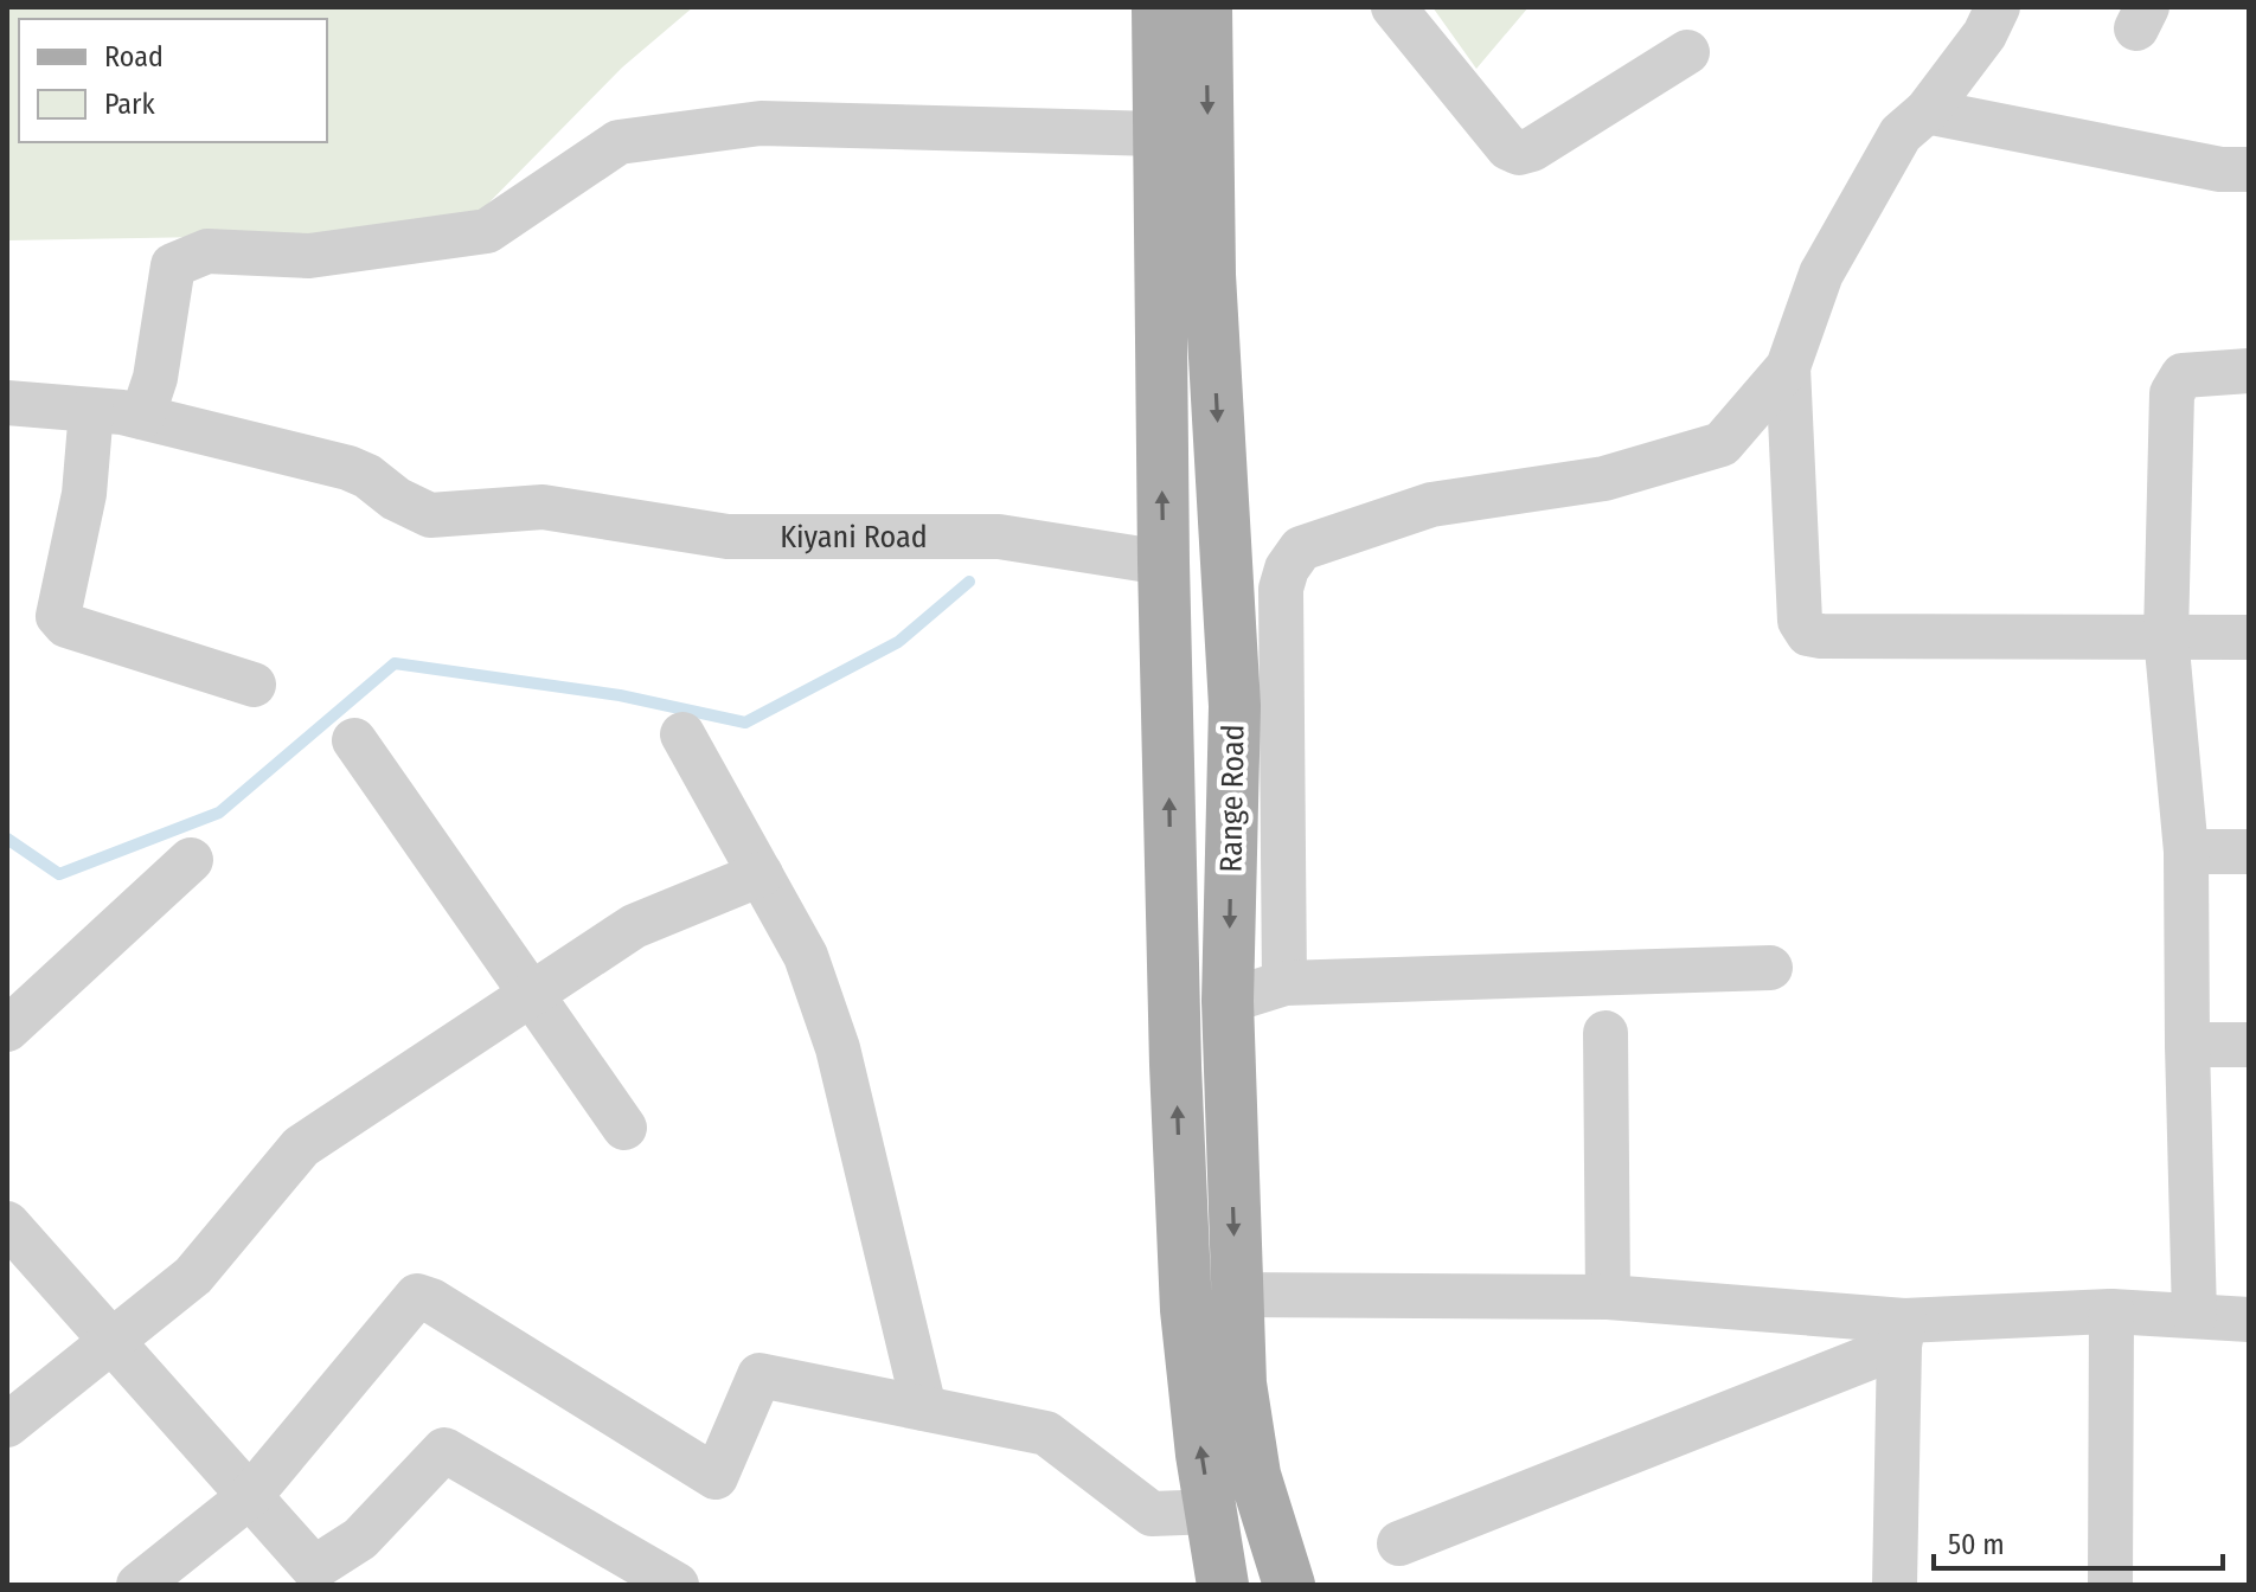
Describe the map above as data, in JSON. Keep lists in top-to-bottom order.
{
  "streets": {
    "main road": ["Range Road"],
    "street": ["Kiyani Road"]
  },
  "legend": ["Road", "Park"],
  "scale_bar": "50 m"
}
